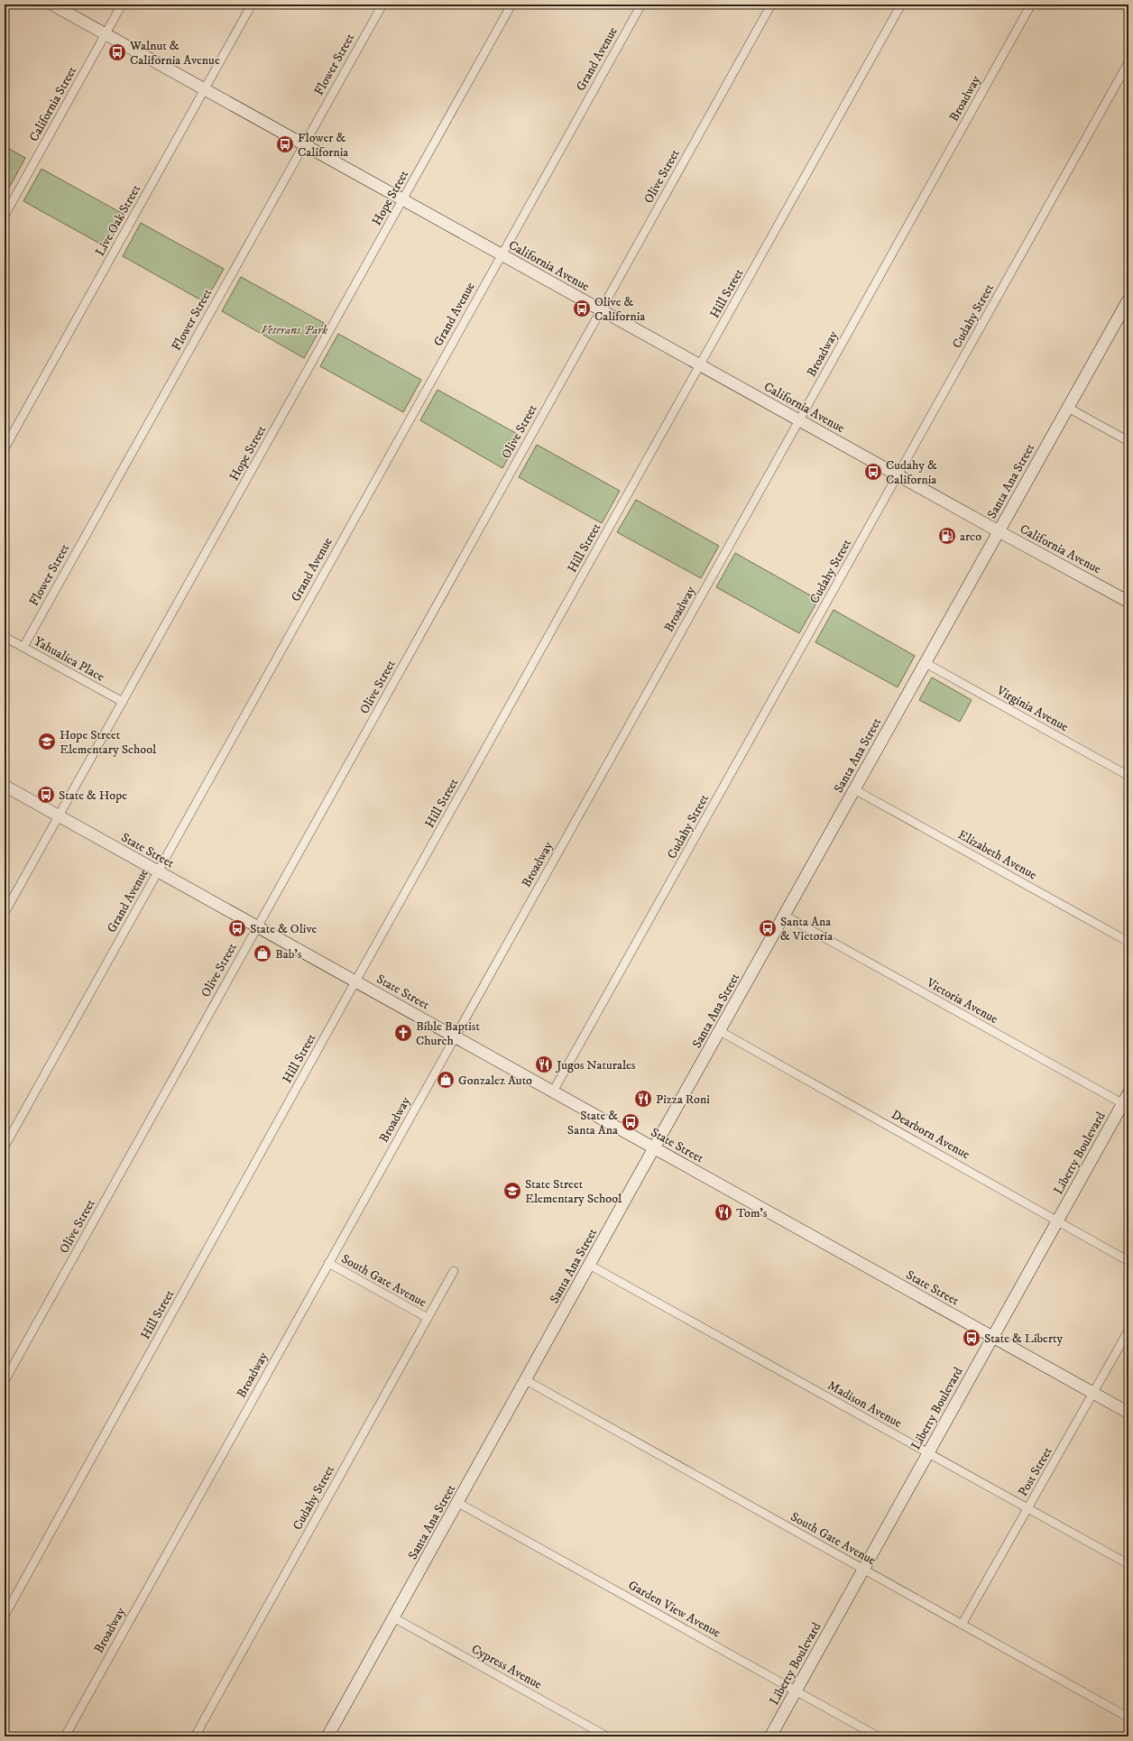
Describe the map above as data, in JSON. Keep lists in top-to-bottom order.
{
  "streets": {
    "street": [
      "Grand Avenue",
      "Flower Street",
      "Broadway",
      "California Street",
      "Olive Street",
      "Hope Street",
      "Live Oak Street",
      "California Avenue",
      "Hill Street",
      "Cudahy Street",
      "Santa Ana Street",
      "Yahualica Place",
      "Virginia Avenue",
      "State Street",
      "Elizabeth Avenue",
      "Victoria Avenue",
      "Dearborn Avenue",
      "Liberty Boulevard",
      "South Gate Avenue",
      "Madison Avenue",
      "Post Street",
      "Garden View Avenue",
      "Cypress Avenue"
    ]
  },
  "crossings": [
    ["Grand Avenue", "California Avenue"],
    ["Grand Avenue", "State Street"],
    ["Flower Street", "California Avenue"],
    ["Flower Street", "Yahualica Place"],
    ["Broadway", "California Avenue"],
    ["Broadway", "State Street"],
    ["Broadway", "South Gate Avenue"],
    ["California Street", "California Avenue"],
    ["Olive Street", "California Avenue"],
    ["Olive Street", "State Street"],
    ["Hope Street", "California Avenue"],
    ["Hope Street", "Yahualica Place"],
    ["Hope Street", "State Street"],
    ["Live Oak Street", "California Avenue"],
    ["California Avenue", "Hill Street"],
    ["California Avenue", "Cudahy Street"],
    ["California Avenue", "Santa Ana Street"],
    ["Hill Street", "State Street"],
    ["Cudahy Street", "State Street"],
    ["Cudahy Street", "South Gate Avenue"],
    ["Santa Ana Street", "Virginia Avenue"],
    ["Santa Ana Street", "State Street"],
    ["Santa Ana Street", "Elizabeth Avenue"],
    ["Santa Ana Street", "Victoria Avenue"],
    ["Santa Ana Street", "Dearborn Avenue"],
    ["Santa Ana Street", "South Gate Avenue"],
    ["Santa Ana Street", "Madison Avenue"],
    ["Santa Ana Street", "Garden View Avenue"],
    ["Santa Ana Street", "Cypress Avenue"],
    ["State Street", "Liberty Boulevard"],
    ["State Street", "Post Street"],
    ["Victoria Avenue", "Liberty Boulevard"],
    ["Dearborn Avenue", "Liberty Boulevard"],
    ["Liberty Boulevard", "South Gate Avenue"],
    ["Liberty Boulevard", "Madison Avenue"],
    ["Liberty Boulevard", "Garden View Avenue"],
    ["South Gate Avenue", "Post Street"],
    ["Madison Avenue", "Post Street"]
  ],
  "parks": ["Veterans Park"],
  "places": {
    "bus stop": [
      "Walnut & California Avenue",
      "Flower & California",
      "Olive & California",
      "Cudahy & California",
      "State & Hope",
      "State & Olive",
      "Santa Ana & Victoria",
      "State & Santa Ana",
      "State & Liberty"
    ],
    "fuel station": ["arco"],
    "school or university": ["Hope Street Elementary School", "State Street Elementary School"],
    "shop": ["Bab's", "Gonzalez Auto"],
    "church": ["Bible Baptist Church"],
    "restaurant": ["Jugos Naturales", "Pizza Roni", "Tom's"]
  }
}
